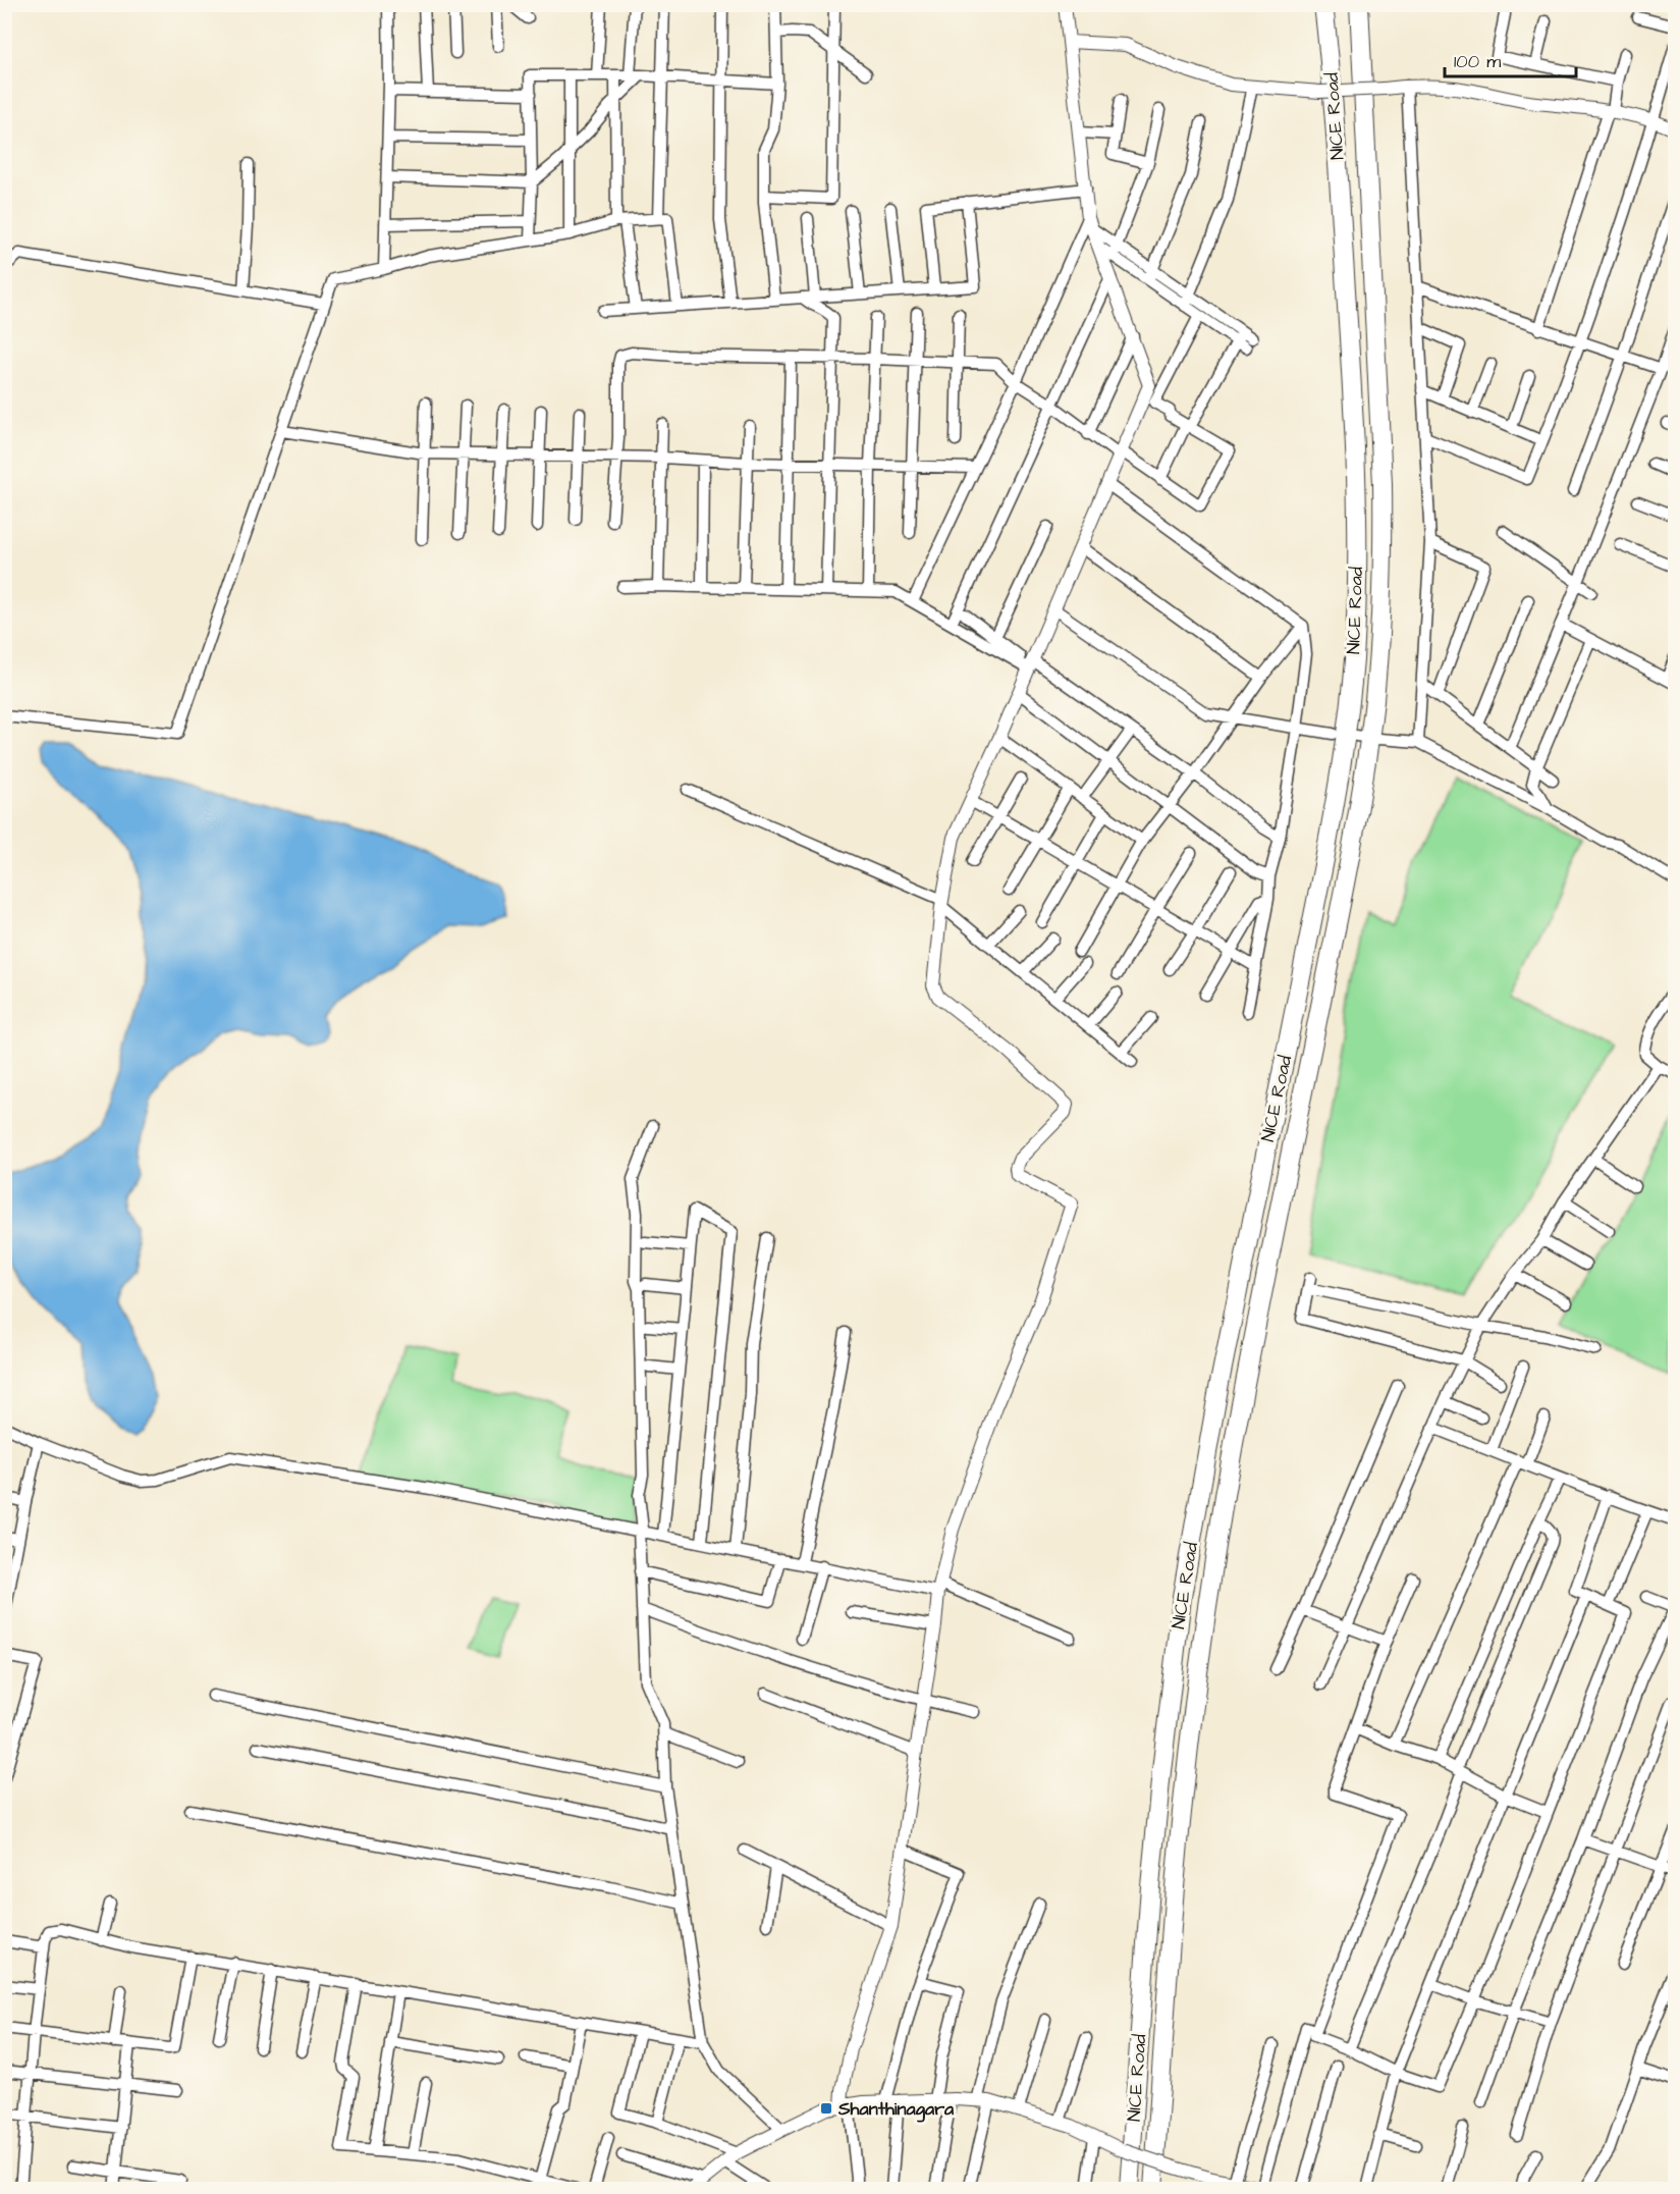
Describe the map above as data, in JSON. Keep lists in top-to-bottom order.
{
  "streets": {
    "highway": ["NICE Road"]
  },
  "places": {
    "transit": ["Shanthinagara"]
  },
  "scale_bar": "100 m"
}
